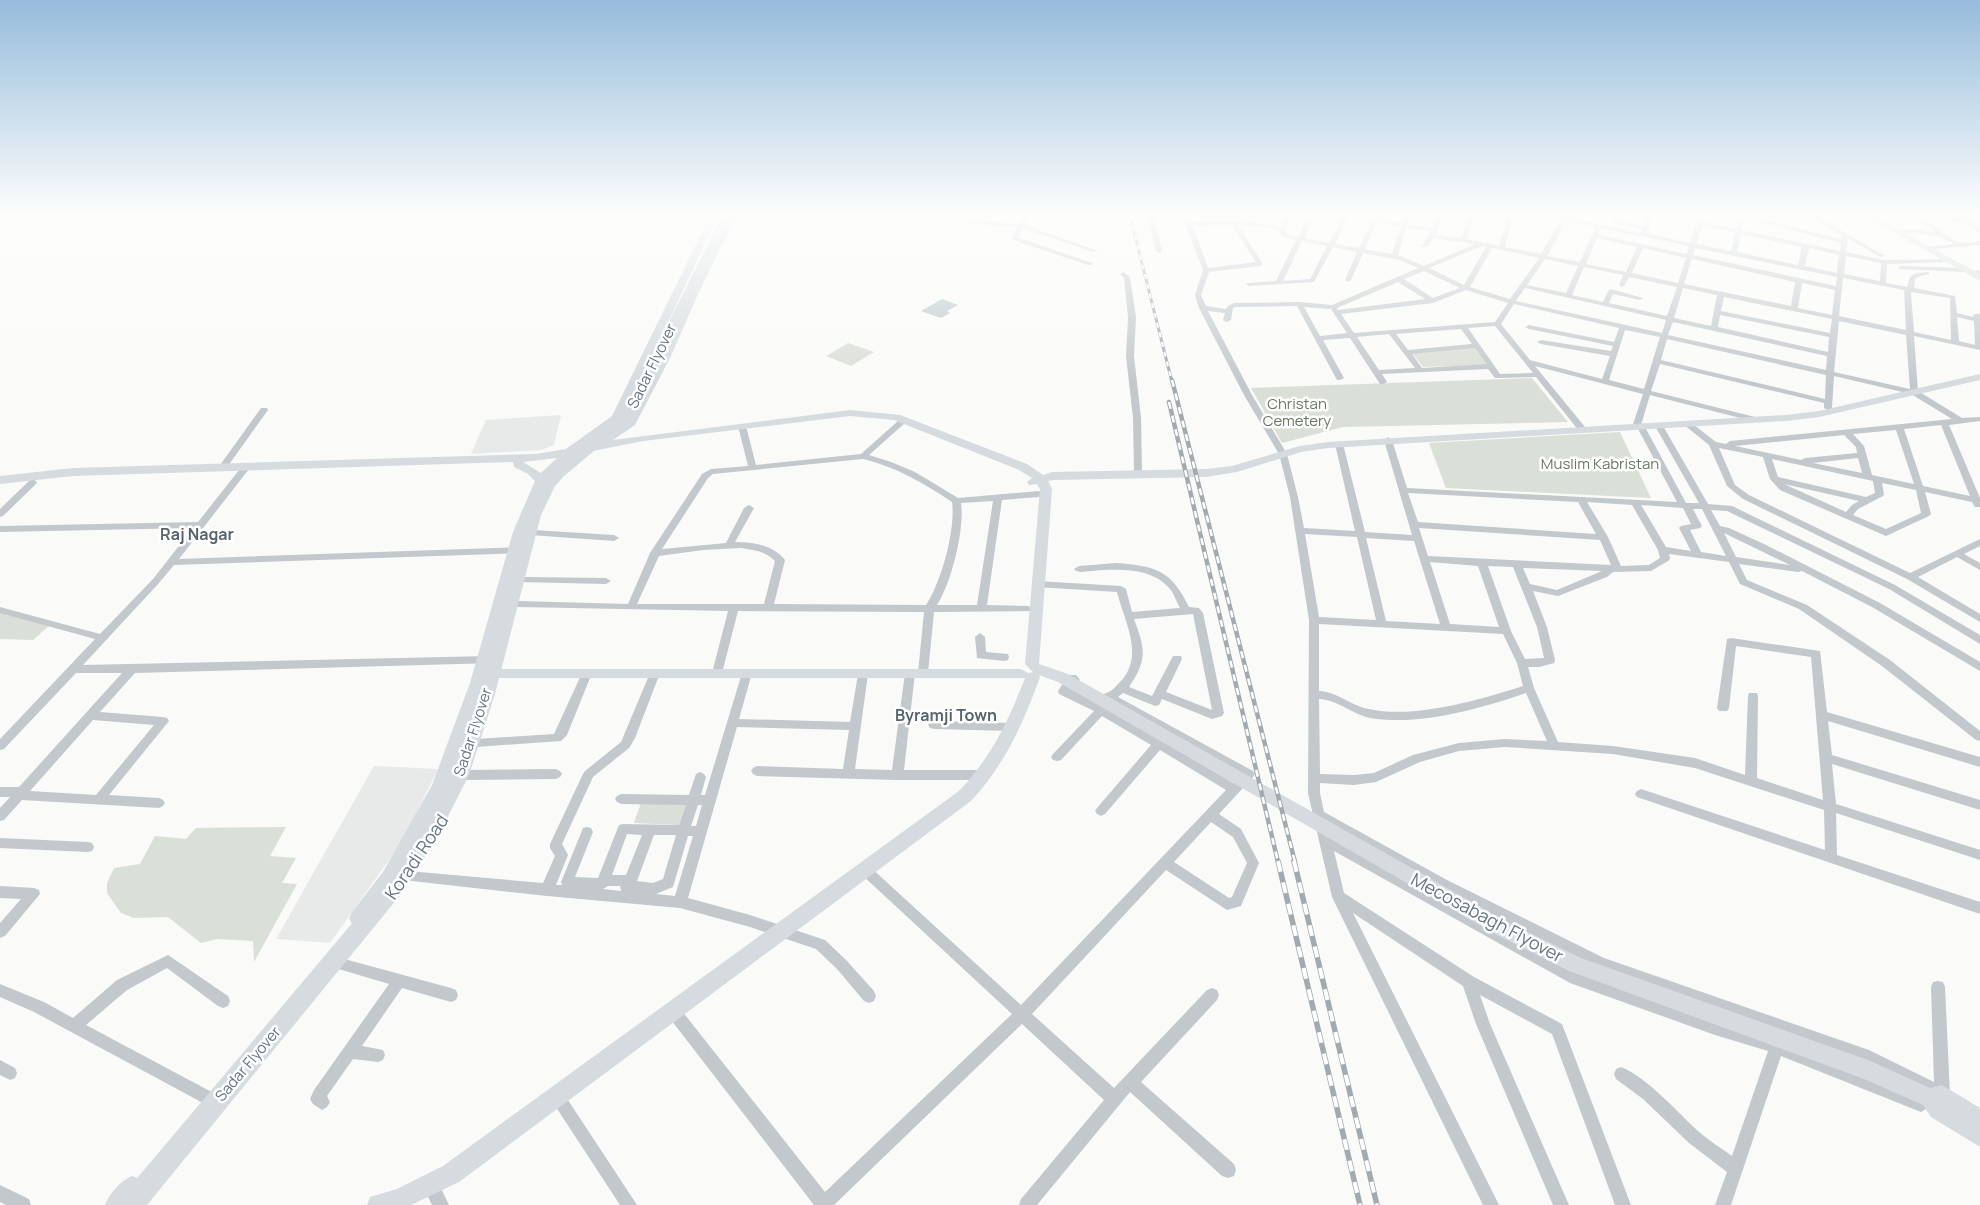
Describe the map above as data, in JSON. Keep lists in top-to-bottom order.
{
  "streets": {
    "highway": ["Sadar Flyover"],
    "main road": ["Koradi Road", "Mecosabagh Flyover"]
  },
  "districts": ["Raj Nagar", "Byramji Town"],
  "parks": ["Christan Cemetery", "Muslim Kabristan"]
}
